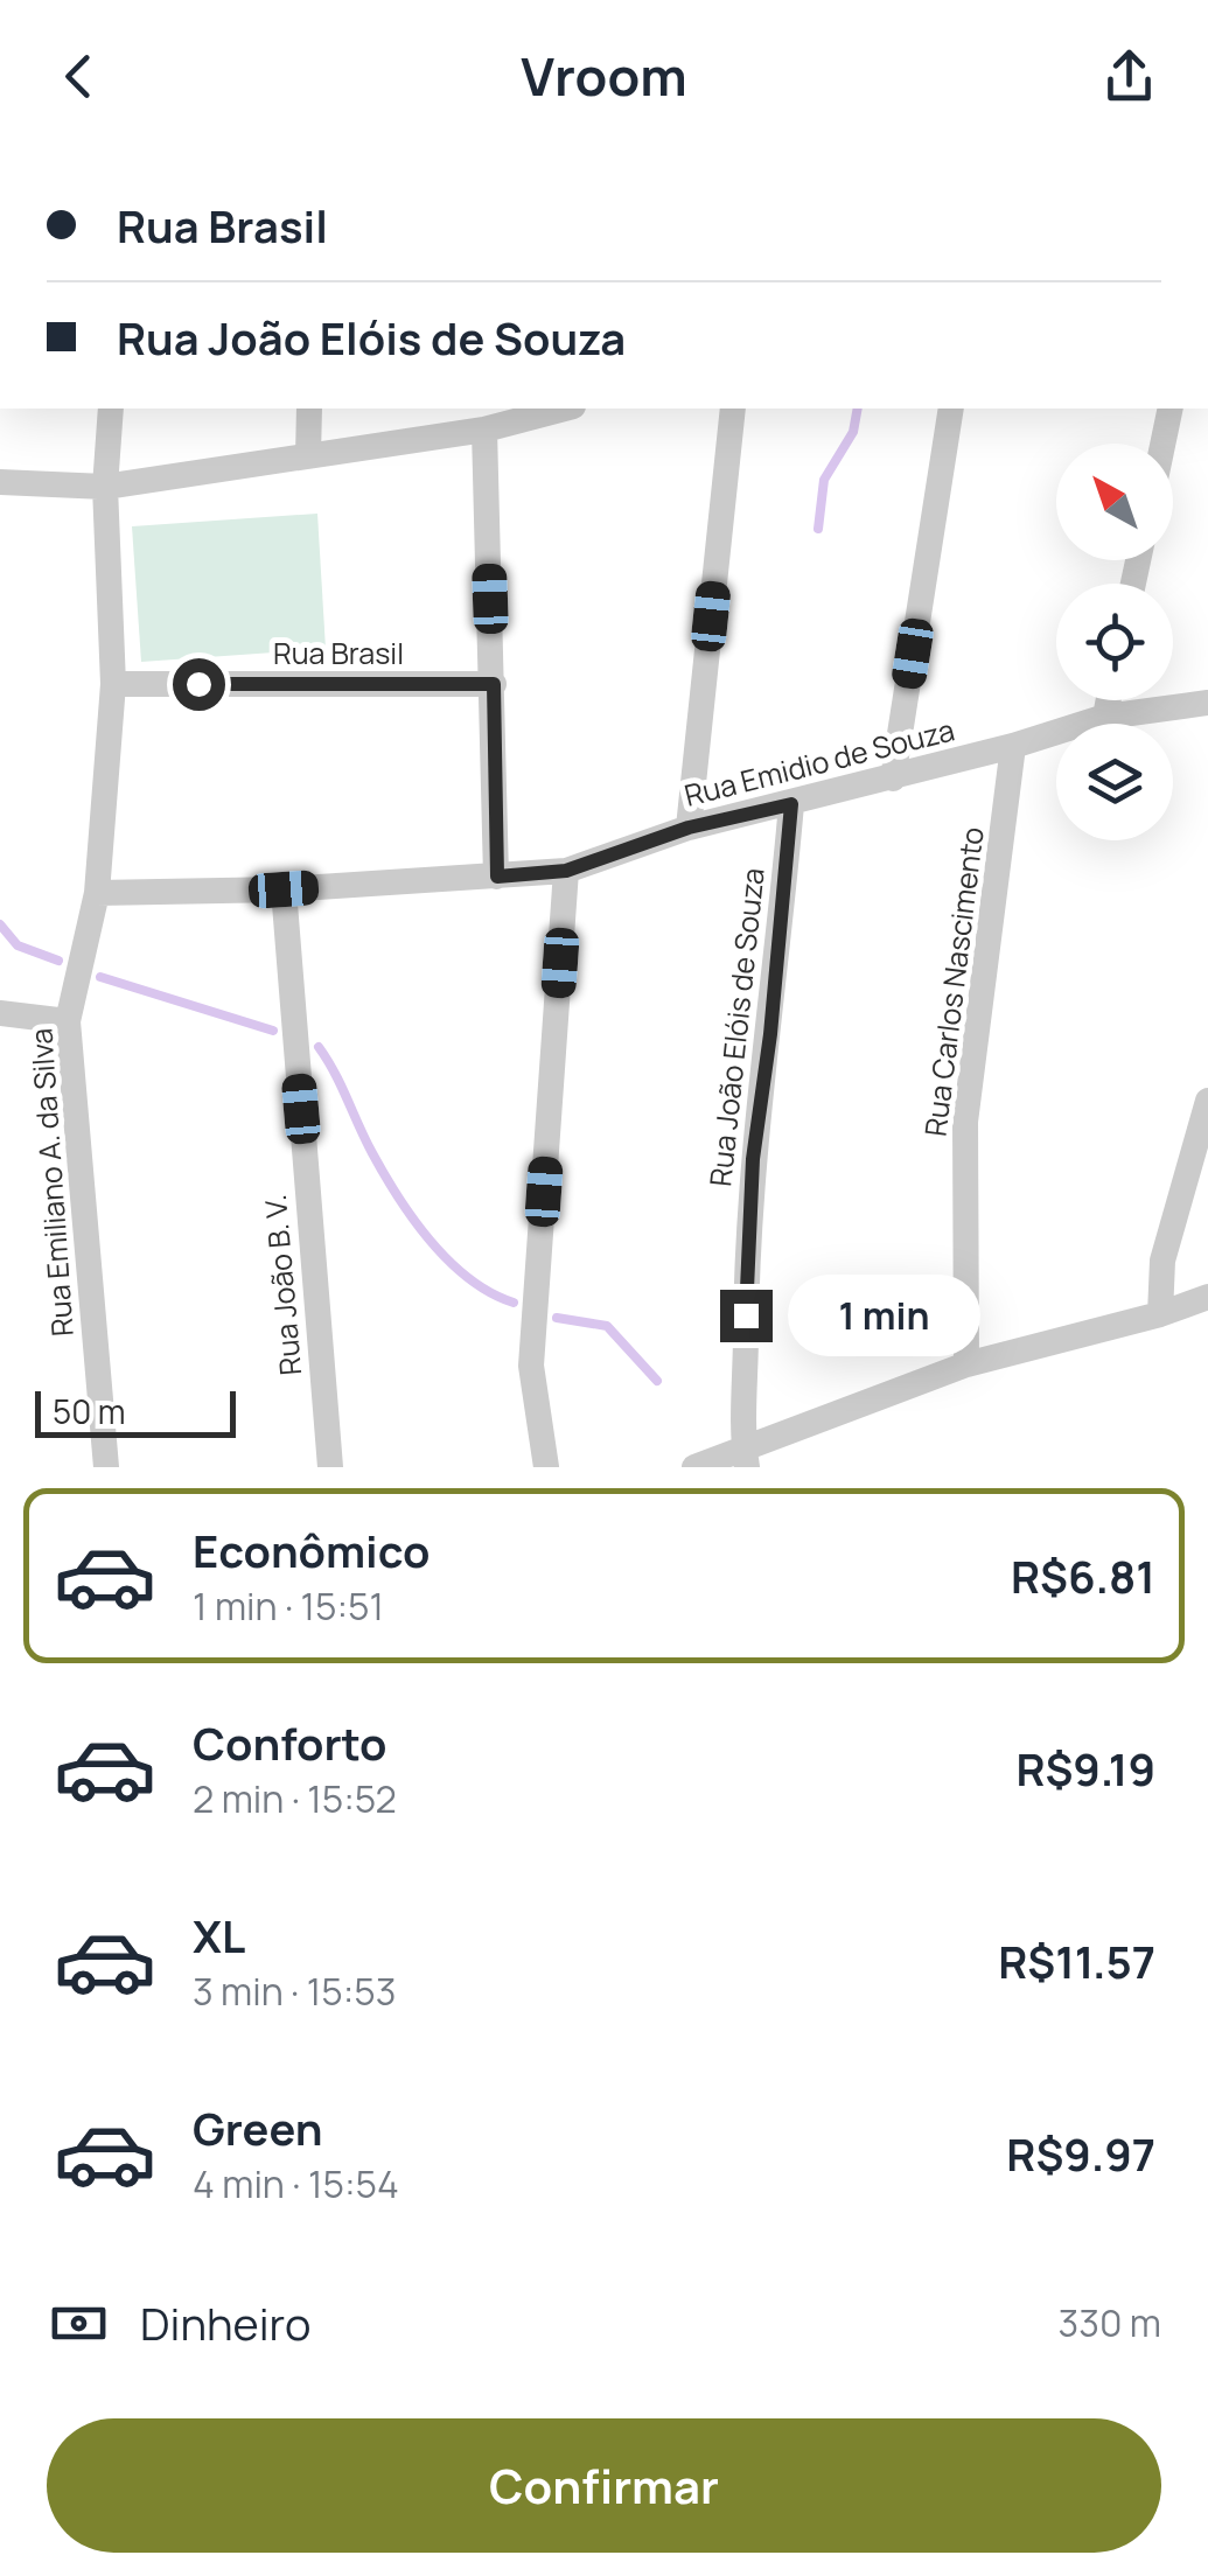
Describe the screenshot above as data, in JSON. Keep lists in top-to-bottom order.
{
  "streets": {
    "street": [
      "Rua Brasil",
      "Rua Emidio de Souza",
      "Rua Carlos Nascimento",
      "Rua João Elóis de Souza",
      "Rua Emiliano A. da Silva",
      "Rua João B. V."
    ]
  },
  "crossings": [
    ["Rua Brasil", "Rua Emiliano A. da Silva"],
    ["Rua Emidio de Souza", "Rua Carlos Nascimento"],
    ["Rua Emidio de Souza", "Rua João Elóis de Souza"],
    ["Rua Emidio de Souza", "Rua Emiliano A. da Silva"],
    ["Rua Emidio de Souza", "Rua João B. V."]
  ],
  "scale_bar": "50 m",
  "north": "top left",
  "page": {
    "header": "Vroom",
    "banner": ["Rua Brasil", "Rua João Elóis de Souza"],
    "bubble": "1 min",
    "scale": "50 m",
    "list": [
      {
        "name": "Econômico",
        "note": "1 min · 15:51",
        "value": "R$6.81"
      },
      {
        "name": "Conforto",
        "note": "2 min · 15:52",
        "value": "R$9.19"
      },
      {
        "name": "XL",
        "note": "3 min · 15:53",
        "value": "R$11.57"
      },
      {
        "name": "Green",
        "note": "4 min · 15:54",
        "value": "R$9.97"
      }
    ],
    "pay": ["Dinheiro", "330 m"],
    "buttons": "Confirmar"
  }
}
